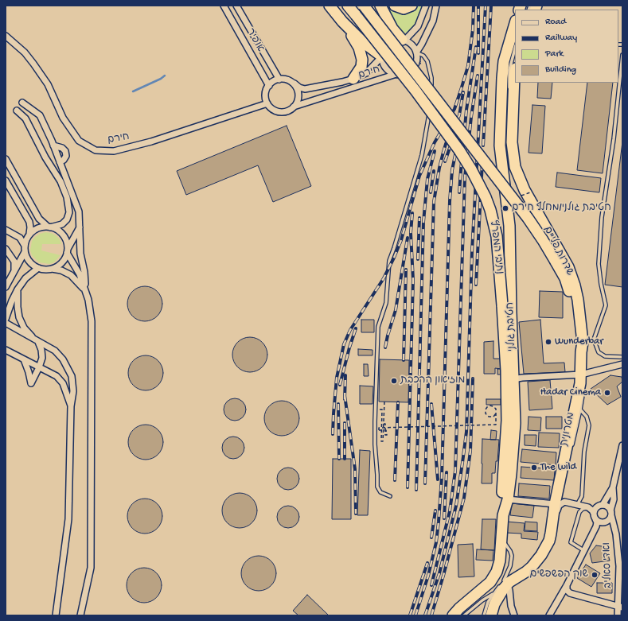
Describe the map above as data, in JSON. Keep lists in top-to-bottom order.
{
  "streets": {
    "highway": ["נתיבי המפרץ", "שדרות פלי\"ם", "חטיבת גולני"],
    "street": ["אופיר", "חירם", "ואדי סאליב"],
    "lane": ["מטרונית"]
  },
  "crossings": [
    ["אופיר", "חירם"],
    ["נתיבי המפרץ", "חטיבת גולני"],
    ["שדרות פלי\"ם", "מטרונית"]
  ],
  "places": [
    "חטיבת גולני/מחלף חירם",
    "Wunderbar",
    "מוזיאון הרכבת",
    "Hadar Cinema",
    "The wild",
    "שוק הפשפשים"
  ],
  "legend": [
    "Road",
    "Railway",
    "Park",
    "Building"
  ]
}
